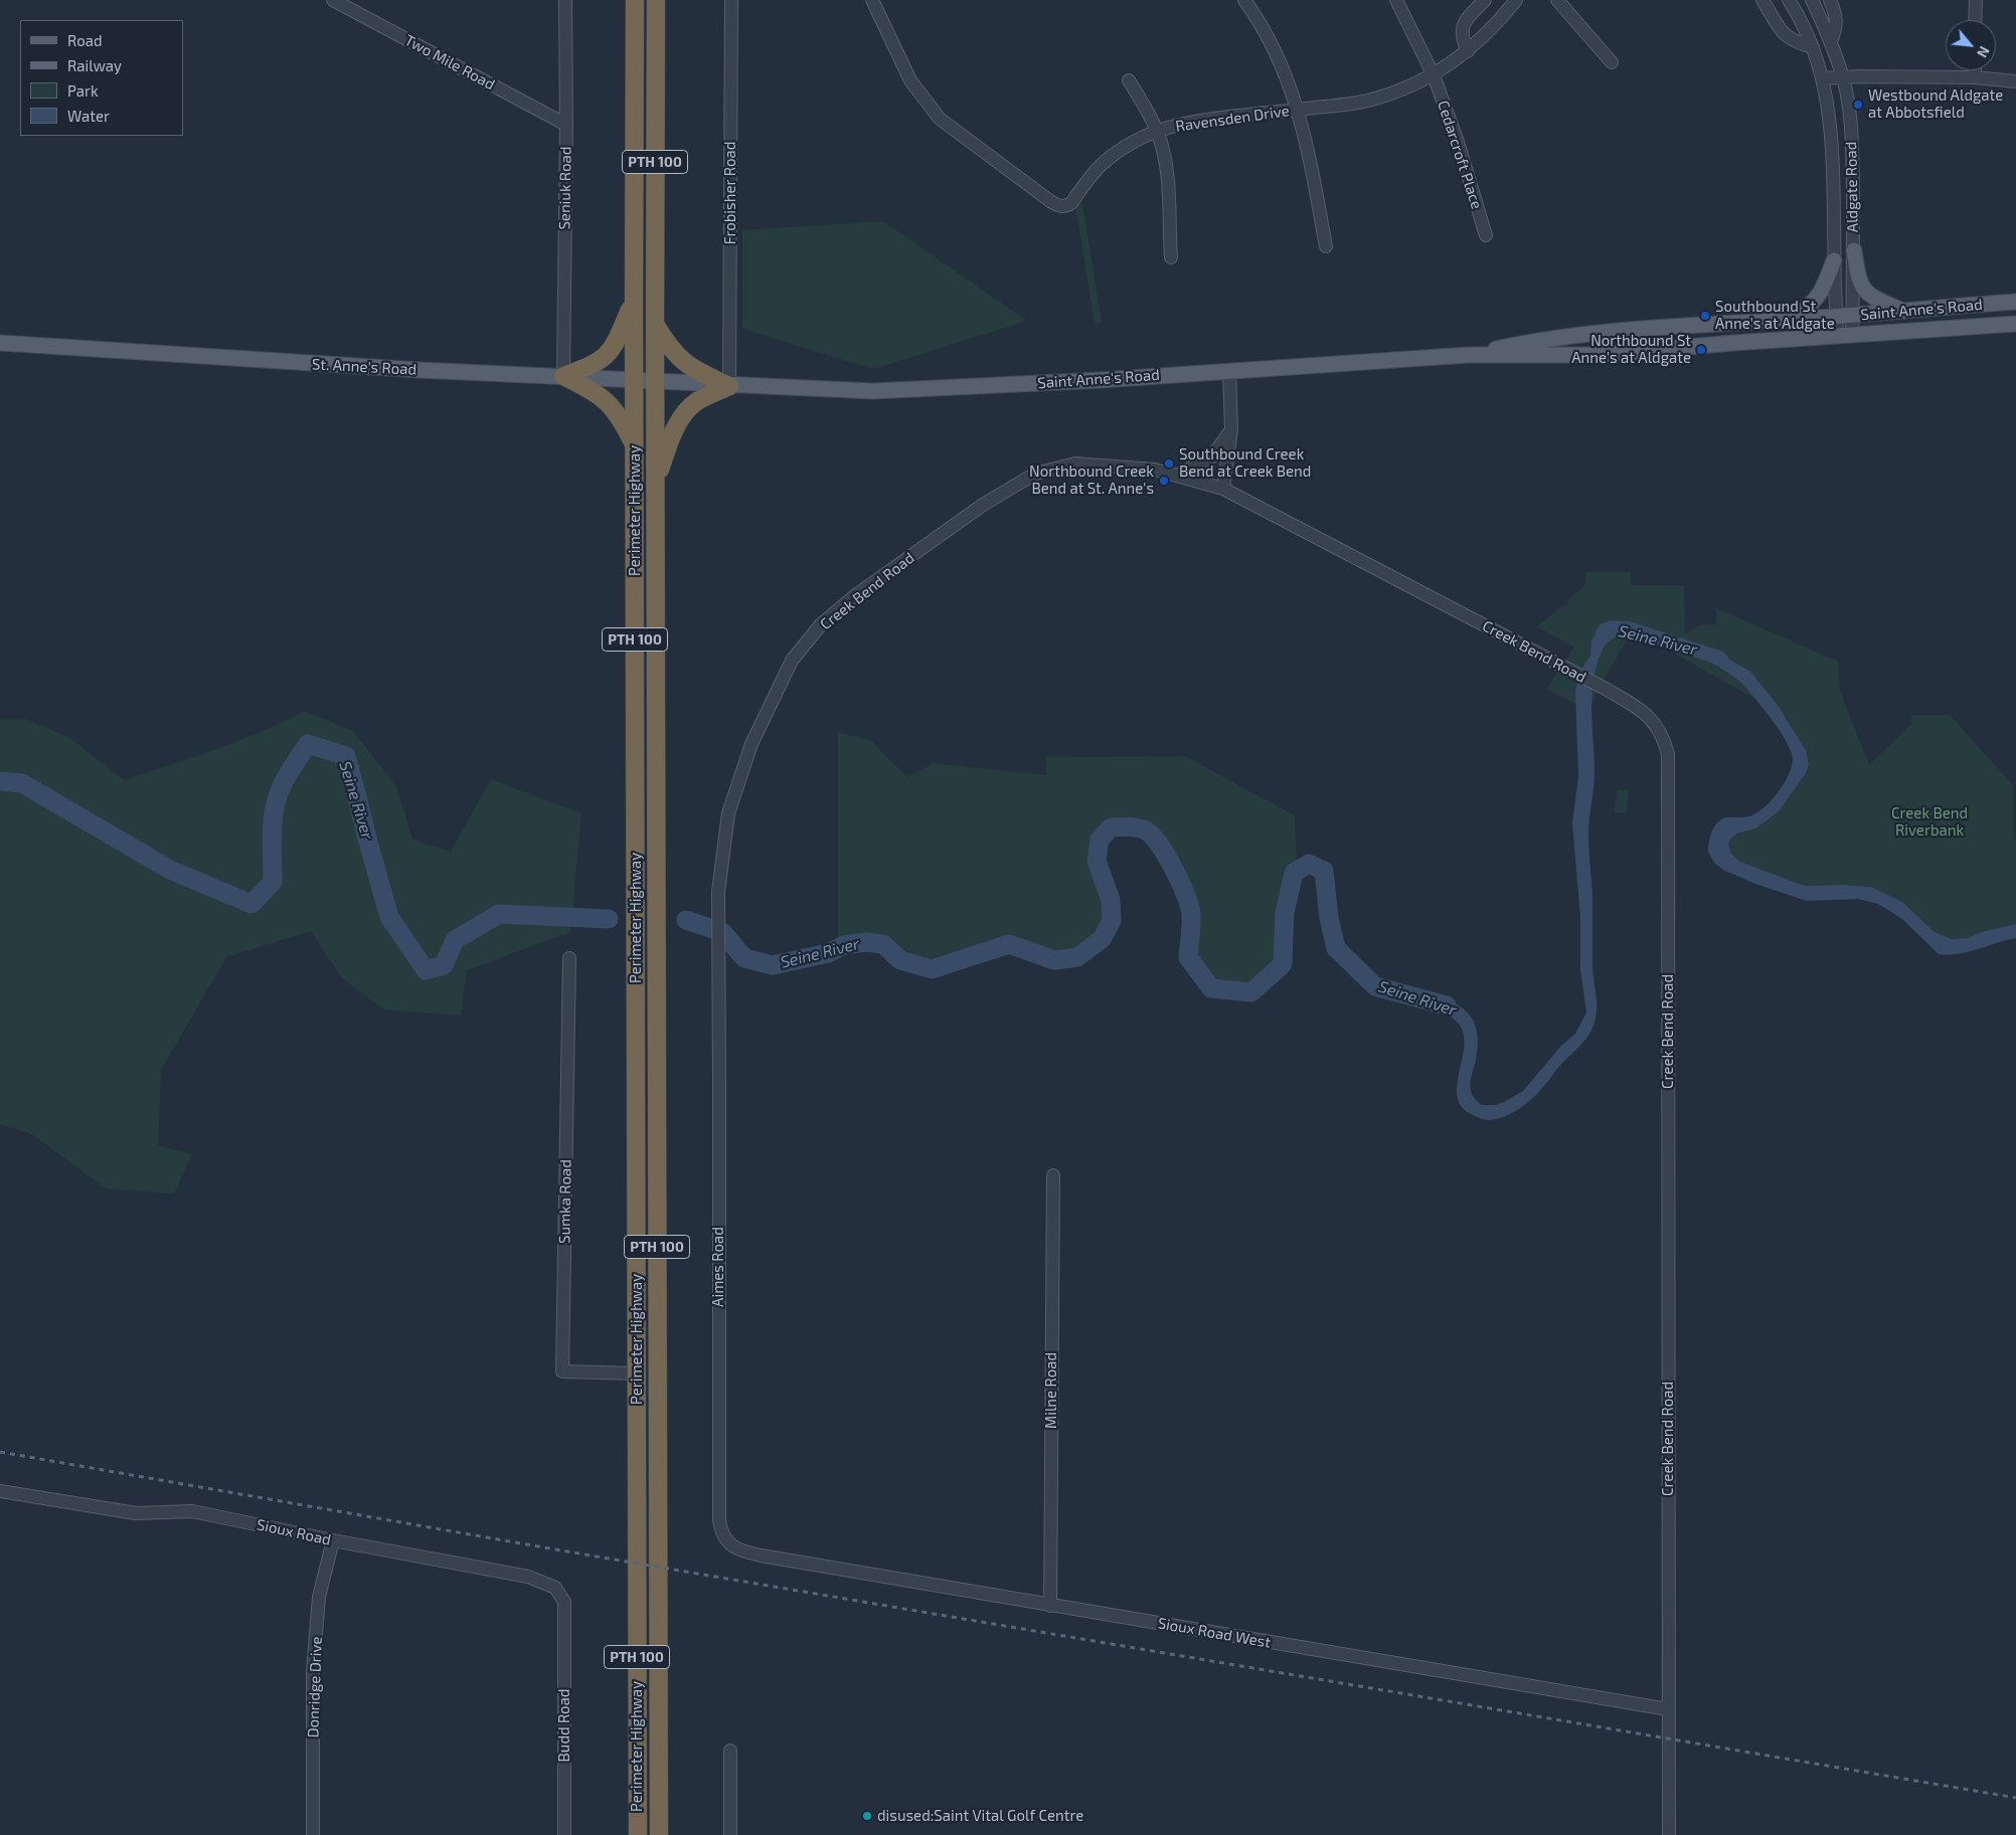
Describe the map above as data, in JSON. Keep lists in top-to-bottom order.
{
  "streets": {
    "highway": ["PTH 100", "Perimeter Highway"],
    "main road": ["Saint Anne's Road", "St. Anne's Road"],
    "street": [
      "Two Mile Road",
      "Ravensden Drive",
      "Cedarcroft Place",
      "Aldgate Road",
      "Seniuk Road",
      "Frobisher Road",
      "Creek Bend Road",
      "Sumka Road",
      "Aimes Road",
      "Milne Road",
      "Sioux Road",
      "Sioux Road West",
      "Donridge Drive",
      "Budd Road"
    ]
  },
  "crossings": [
    ["Two Mile Road", "Seniuk Road"],
    ["Ravensden Drive", "Cedarcroft Place"],
    ["Aldgate Road", "Saint Anne's Road"],
    ["Seniuk Road", "St. Anne's Road"],
    ["Frobisher Road", "Saint Anne's Road"],
    ["Frobisher Road", "St. Anne's Road"],
    ["Saint Anne's Road", "St. Anne's Road"],
    ["St. Anne's Road", "Perimeter Highway"],
    ["Perimeter Highway", "Sumka Road"],
    ["Creek Bend Road", "Aimes Road"],
    ["Creek Bend Road", "Sioux Road West"],
    ["Aimes Road", "Sioux Road West"],
    ["Milne Road", "Sioux Road West"],
    ["Sioux Road", "Donridge Drive"],
    ["Sioux Road", "Budd Road"]
  ],
  "water": ["Seine River"],
  "parks": ["Creek Bend Riverbank"],
  "places": [
    "Westbound Aldgate at Abbotsfield",
    "Southbound St Anne's at Aldgate",
    "Northbound St Anne's at Aldgate",
    "Southbound Creek Bend at Creek Bend",
    "Northbound Creek Bend at St. Anne's",
    "disused:Saint Vital Golf Centre"
  ],
  "legend": [
    "Road",
    "Railway",
    "Park",
    "Water"
  ],
  "north": "bottom right"
}
